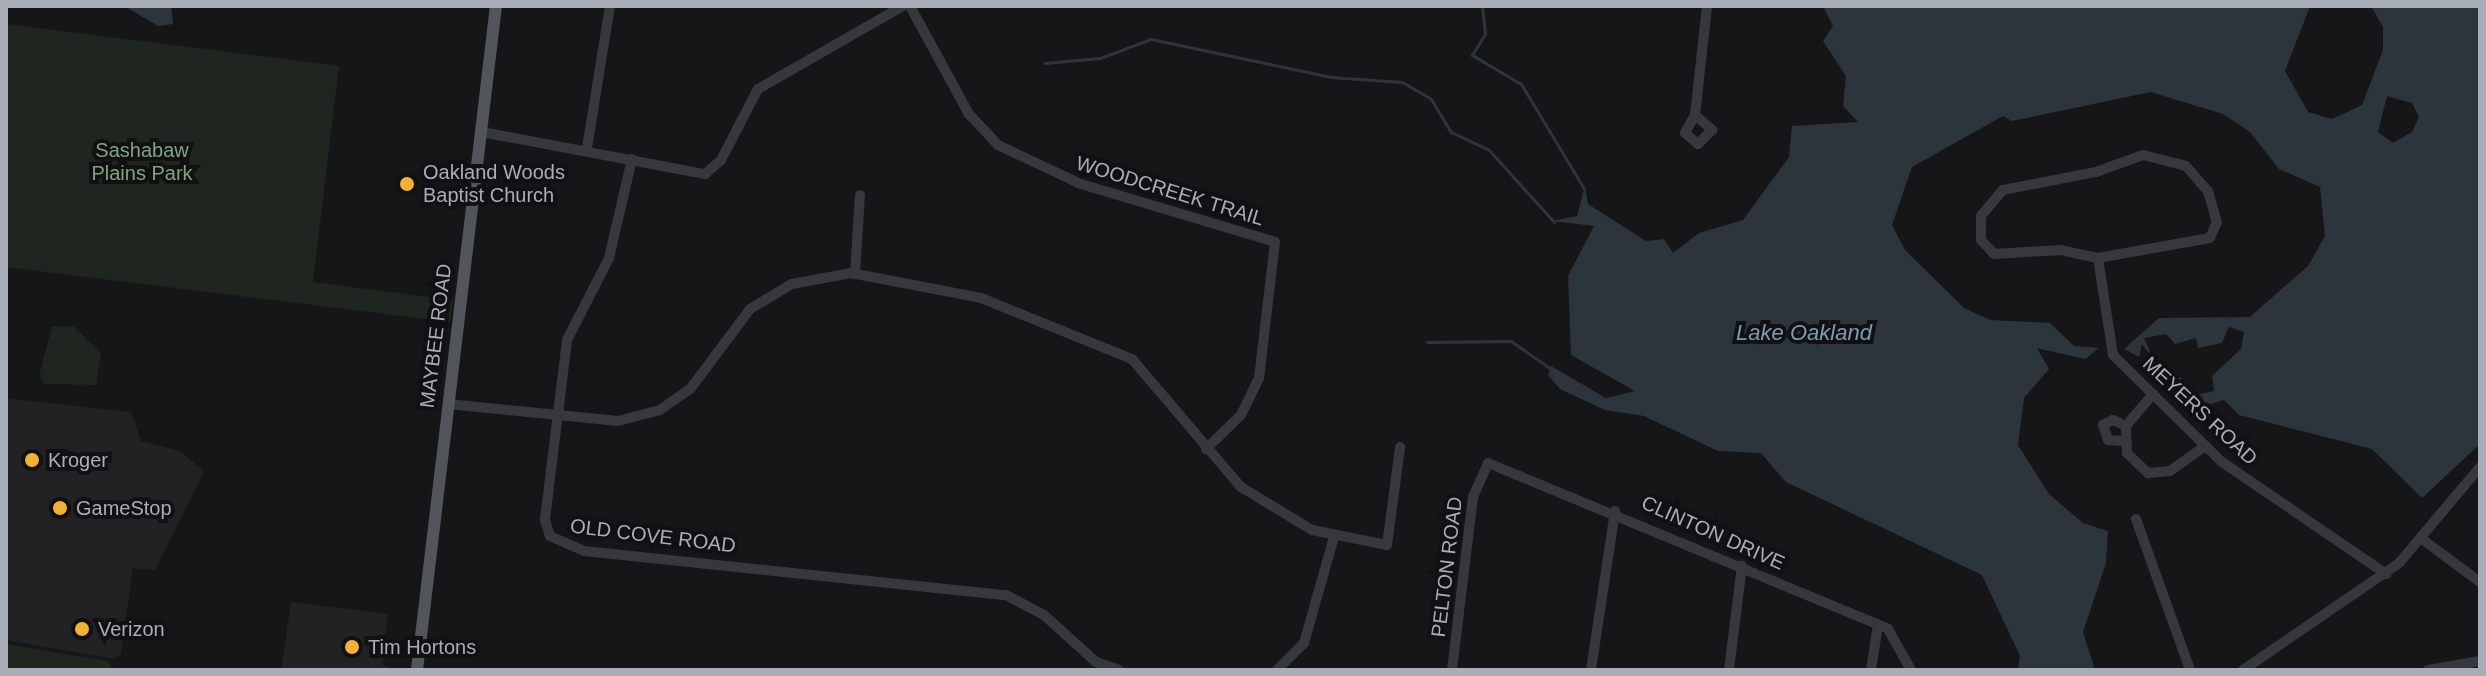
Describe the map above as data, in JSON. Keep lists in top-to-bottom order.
{
  "streets": {
    "main road": ["MAYBEE ROAD"],
    "street": [
      "WOODCREEK TRAIL",
      "MEYERS ROAD",
      "CLINTON DRIVE",
      "OLD COVE ROAD",
      "PELTON ROAD"
    ]
  },
  "crossings": [
    ["CLINTON DRIVE", "PELTON ROAD"]
  ],
  "water": ["Lake Oakland"],
  "parks": ["Sashabaw Plains Park"],
  "places": [
    "Oakland Woods Baptist Church",
    "Kroger",
    "GameStop",
    "Verizon",
    "Tim Hortons"
  ]
}
